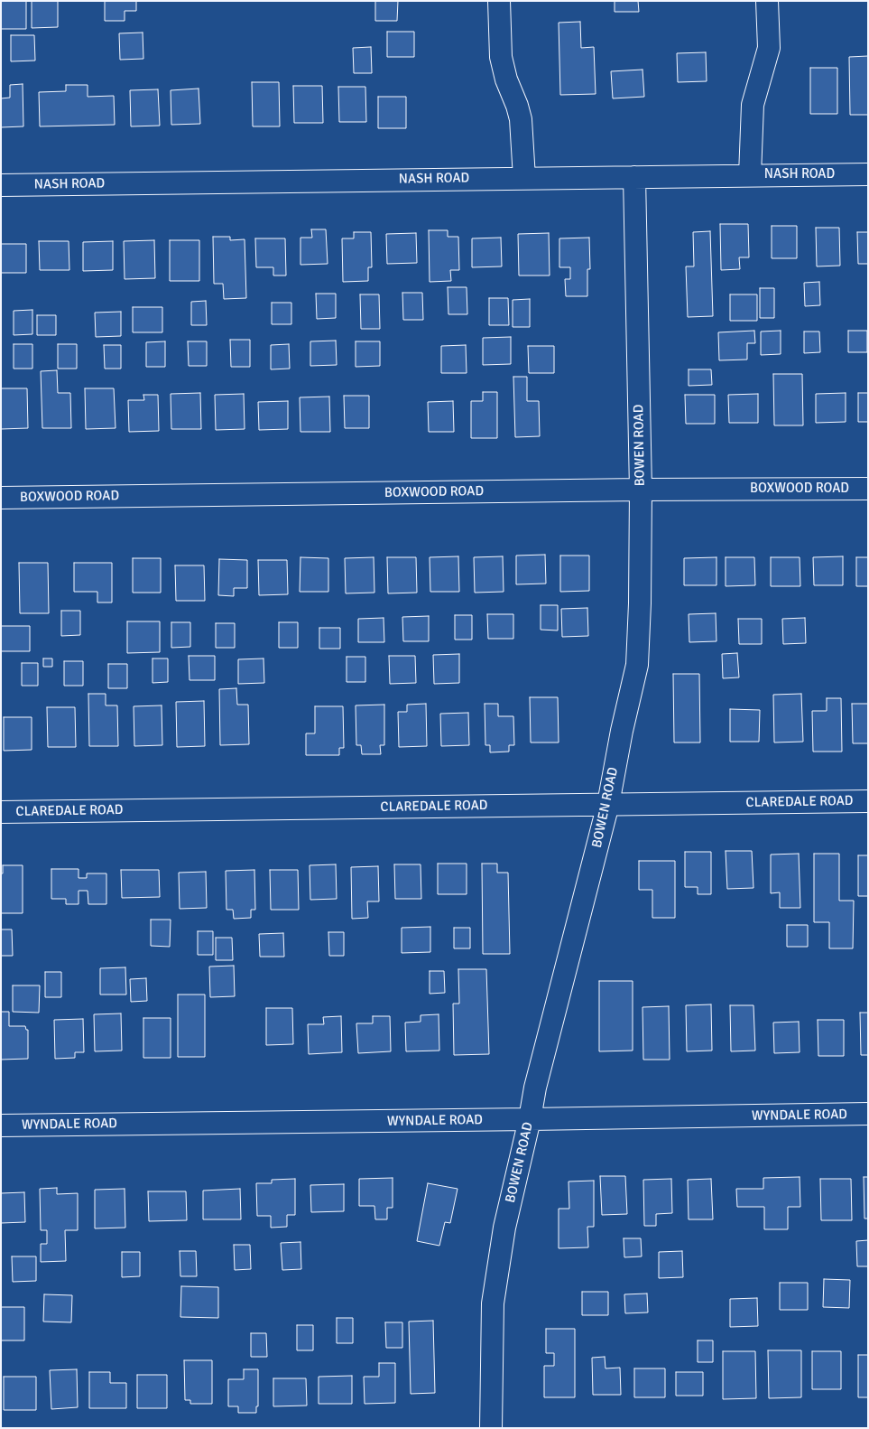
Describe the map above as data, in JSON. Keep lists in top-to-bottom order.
{
  "streets": {
    "street": [
      "NASH ROAD",
      "BOWEN ROAD",
      "BOXWOOD ROAD",
      "CLAREDALE ROAD",
      "WYNDALE ROAD"
    ]
  },
  "crossings": [
    ["NASH ROAD", "BOWEN ROAD"],
    ["BOWEN ROAD", "BOXWOOD ROAD"],
    ["BOWEN ROAD", "CLAREDALE ROAD"],
    ["BOWEN ROAD", "WYNDALE ROAD"]
  ]
}
